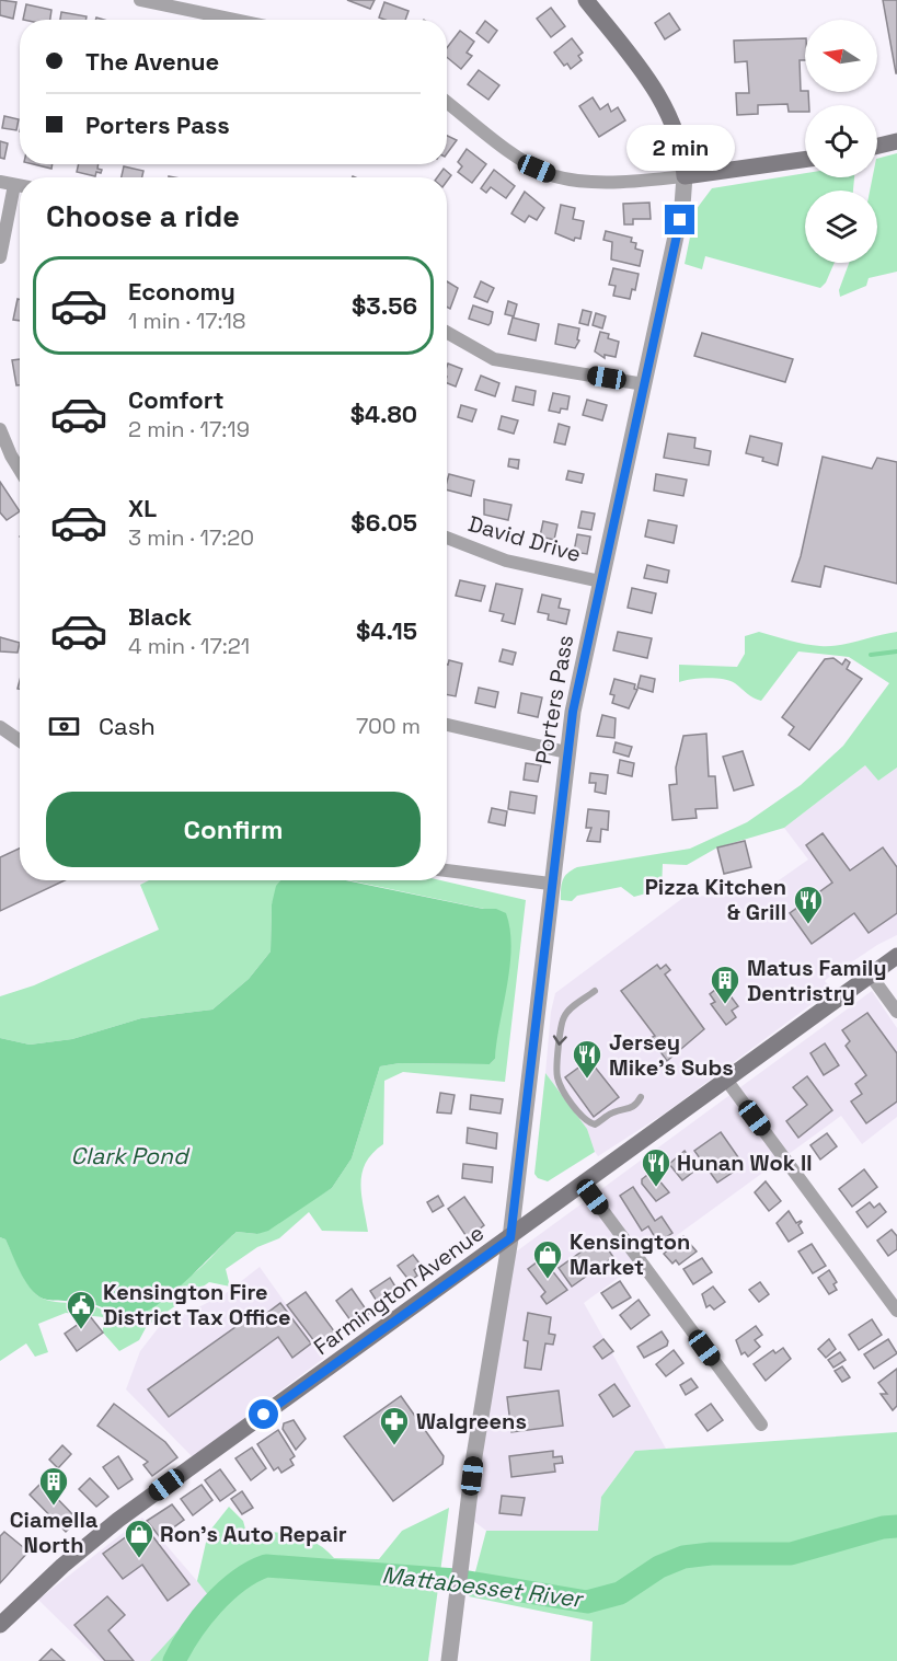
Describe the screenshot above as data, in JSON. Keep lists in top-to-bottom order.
{
  "streets": {
    "main road": ["Farmington Avenue"],
    "street": ["David Drive", "Porters Pass"]
  },
  "crossings": [
    ["David Drive", "Porters Pass"],
    ["Porters Pass", "Farmington Avenue"]
  ],
  "water": ["Clark Pond", "Mattabesset River"],
  "places": {
    "restaurant": ["Pizza Kitchen & Grill", "Jersey Mike's Subs", "Hunan Wok II"],
    "building": ["Matus Family Dentristry", "Ciamella North"],
    "shop": ["Kensington Market", "Ron's Auto Repair"],
    "public building": ["Kensington Fire District Tax Office"],
    "pharmacy": ["Walgreens"]
  },
  "north": "left",
  "page": {
    "banner": ["The Avenue", "Porters Pass"],
    "bubble": "2 min",
    "heading": "Choose a ride",
    "list": [
      {
        "name": "Economy",
        "note": "1 min · 17:18",
        "value": "$3.56"
      },
      {
        "name": "Comfort",
        "note": "2 min · 17:19",
        "value": "$4.80"
      },
      {
        "name": "XL",
        "note": "3 min · 17:20",
        "value": "$6.05"
      },
      {
        "name": "Black",
        "note": "4 min · 17:21",
        "value": "$4.15"
      }
    ],
    "pay": ["Cash", "700 m"],
    "buttons": "Confirm"
  }
}
